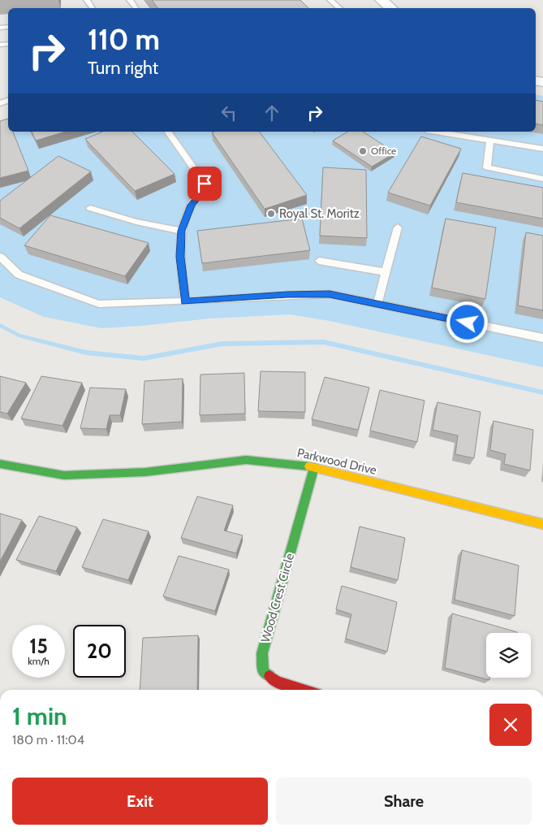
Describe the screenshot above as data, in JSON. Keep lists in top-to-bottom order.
{
  "streets": {
    "street": ["Parkwood Drive", "Wood Crest Circle"]
  },
  "crossings": [
    ["Parkwood Drive", "Wood Crest Circle"]
  ],
  "places": ["Office", "Royal St. Moritz"],
  "page": {
    "turn": ["110 m", "Turn right"],
    "speed": "15 km/h",
    "limit": "20",
    "heading": ["1 min", "180 m · 11:04"],
    "buttons": ["Exit", "Share"]
  }
}
